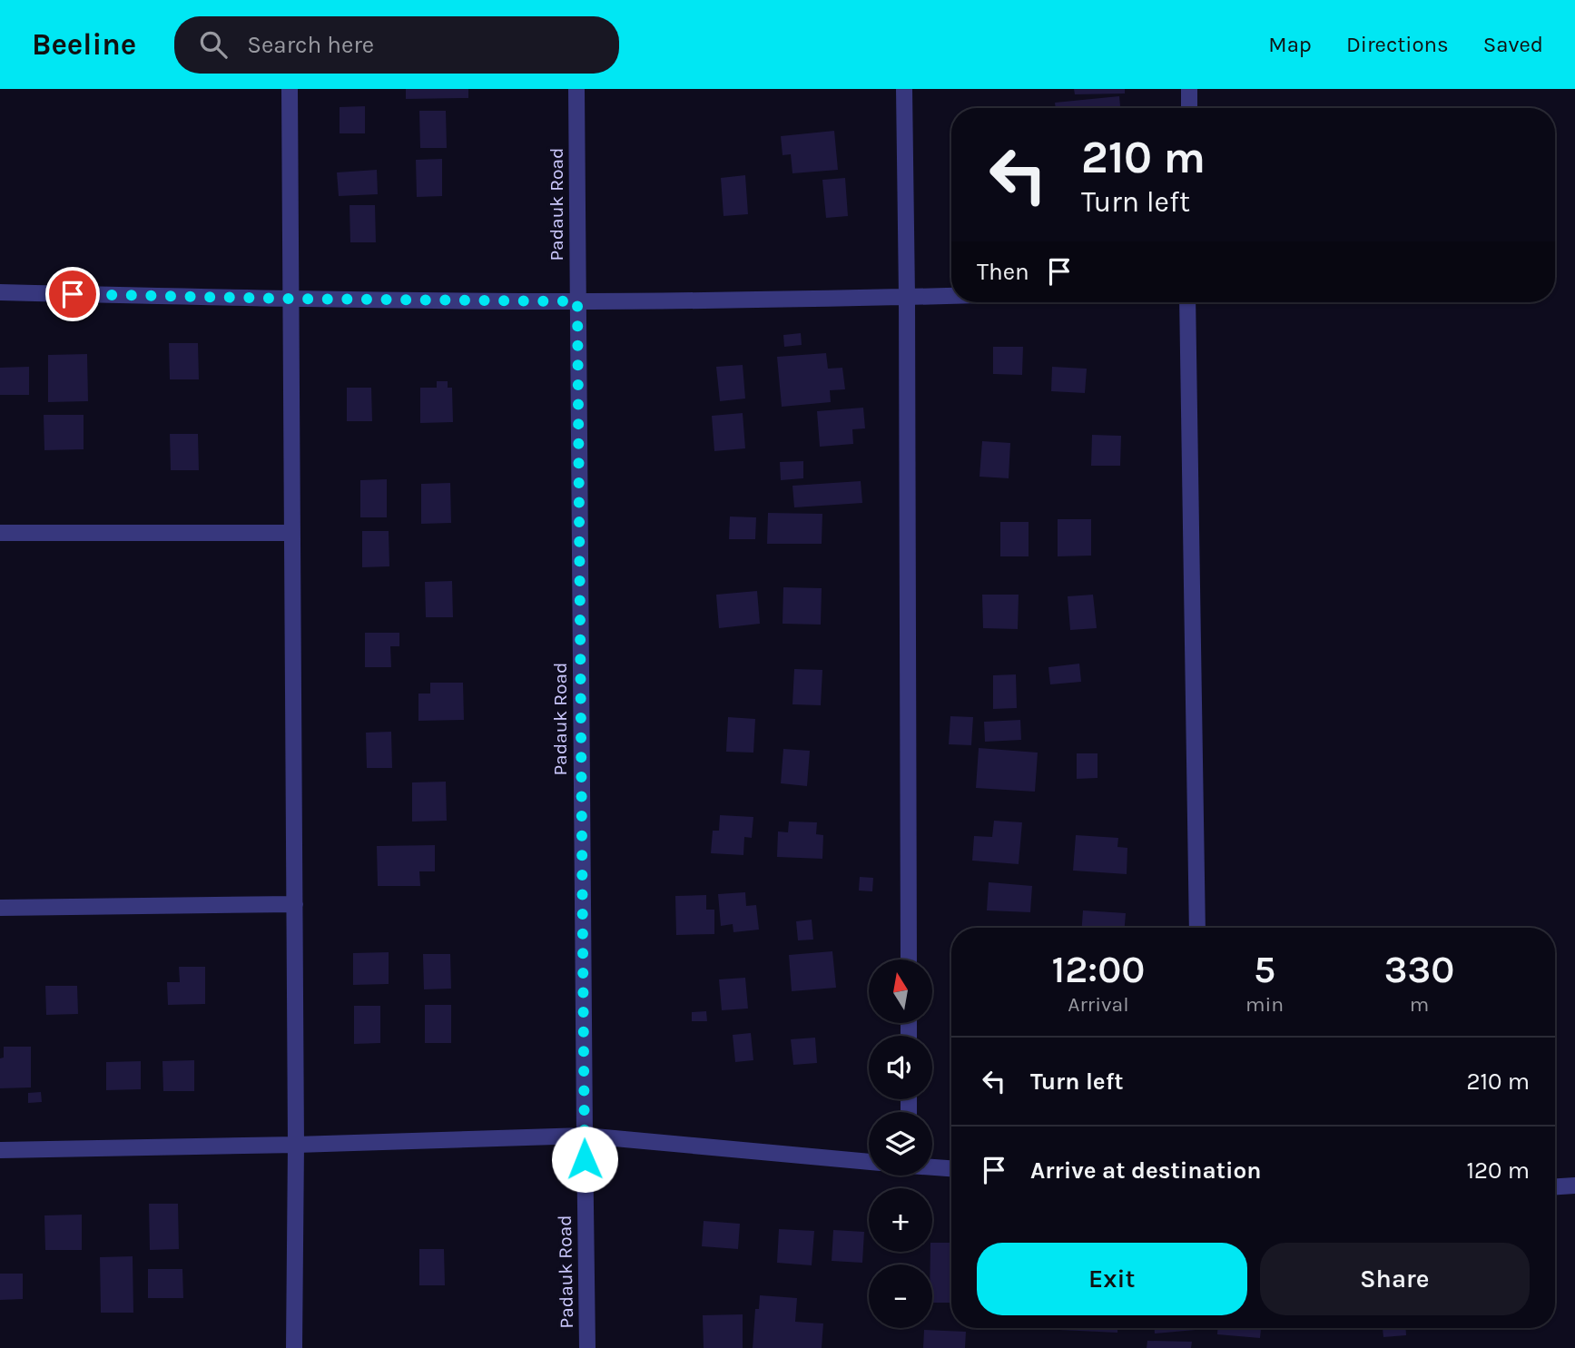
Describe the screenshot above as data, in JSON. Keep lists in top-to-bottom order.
{
  "streets": {
    "street": ["Padauk Road"]
  },
  "north": "top",
  "page": {
    "header": "Beeline",
    "search": "Search here",
    "nav": ["Map", "Directions", "Saved"],
    "turn": ["210 m", "Turn left"],
    "then": "Then",
    "eta": [
      "12:00",
      "Arrival",
      "5",
      "min",
      "330",
      "m"
    ],
    "map_buttons": ["+", "−"],
    "list": [
      {
        "name": "Turn left",
        "value": "210 m"
      },
      {
        "name": "Arrive at destination",
        "value": "120 m"
      }
    ],
    "buttons": ["Exit", "Share"]
  }
}
